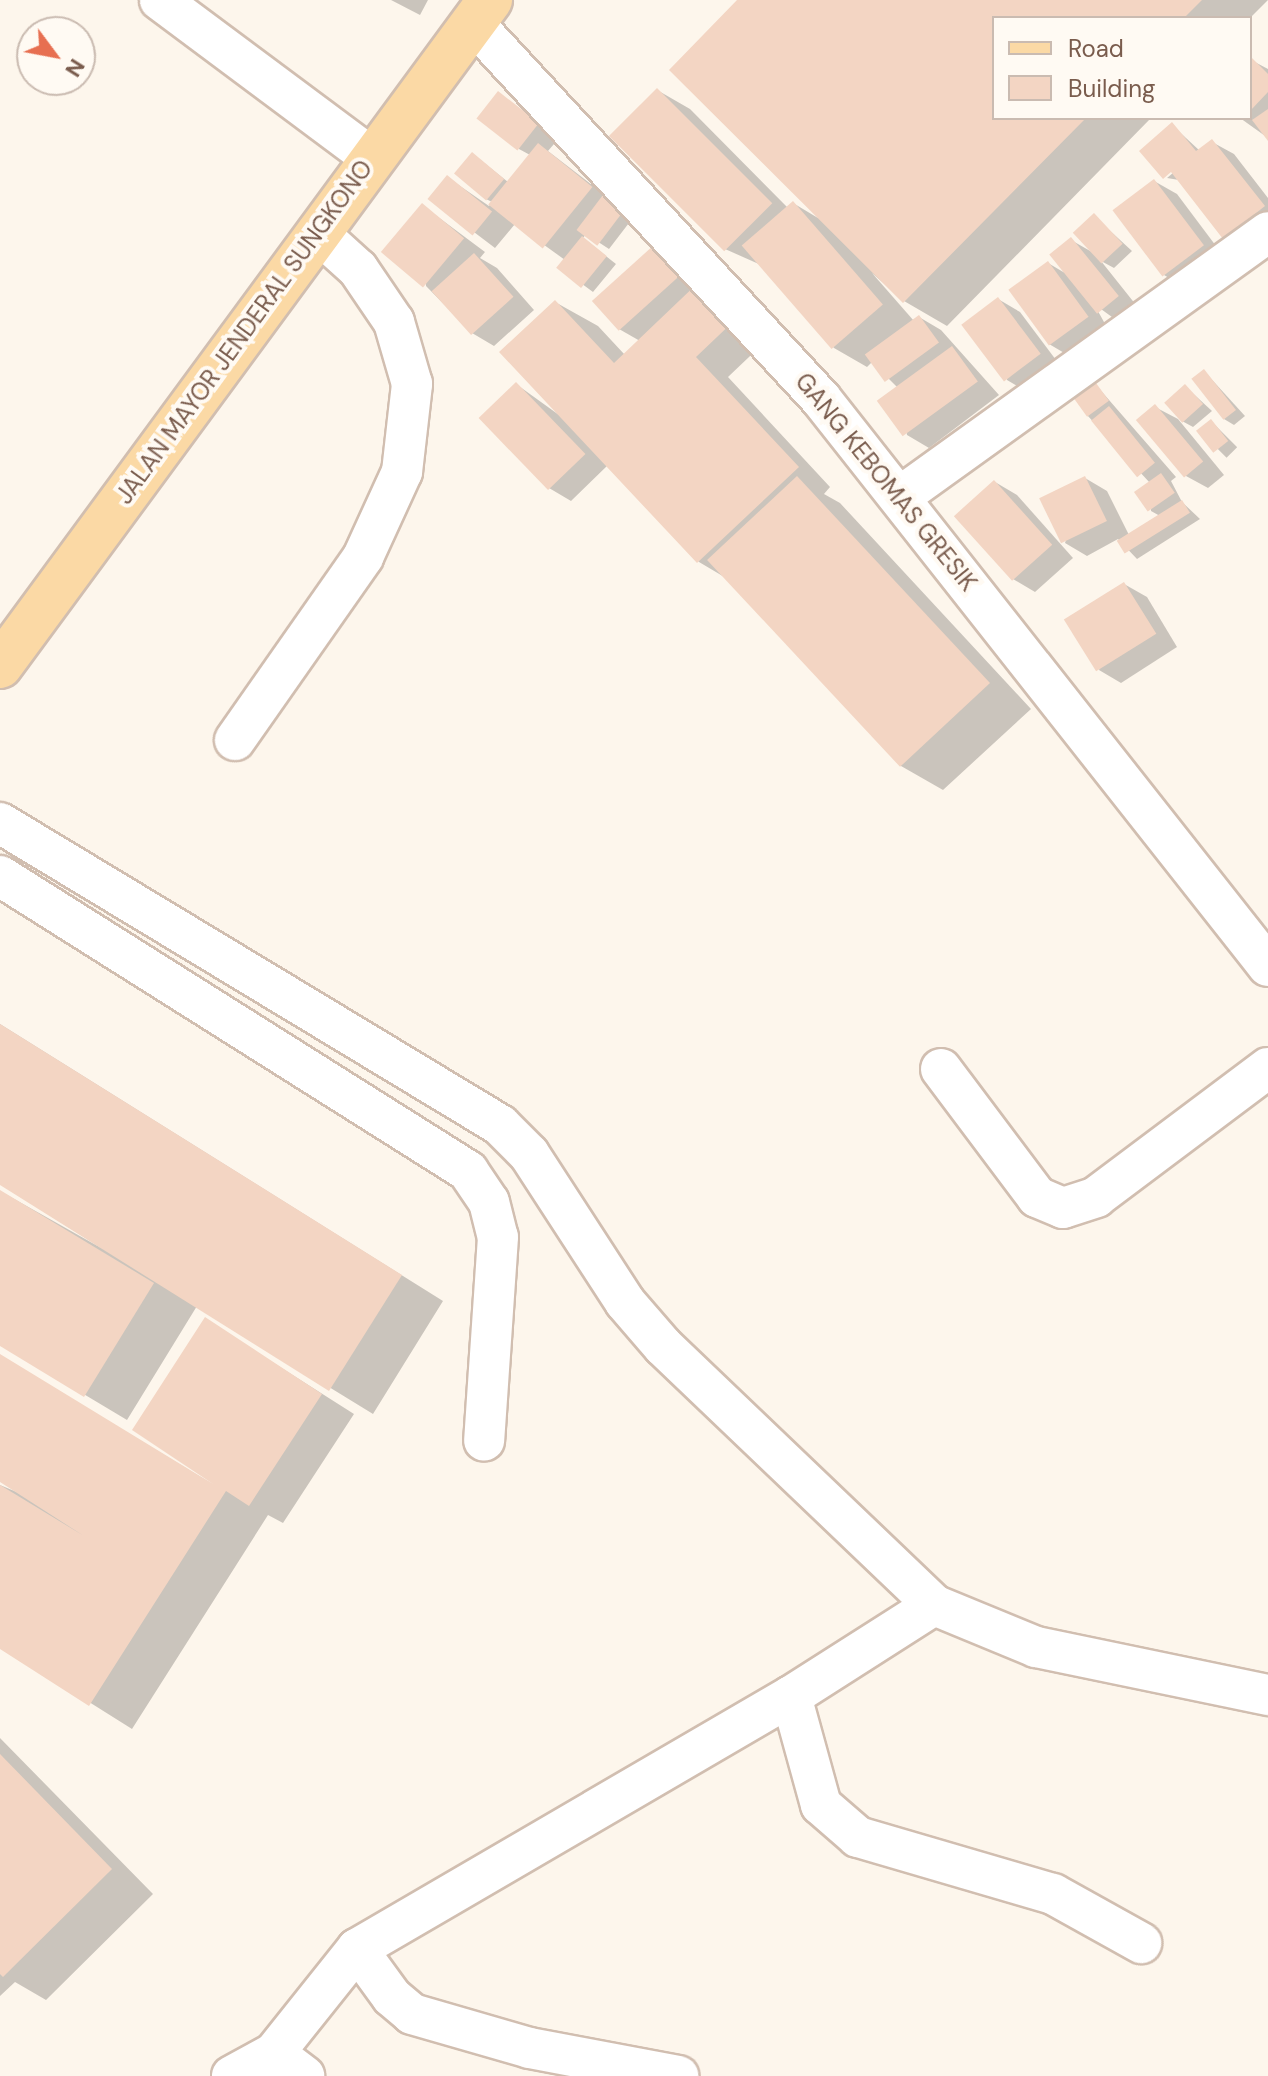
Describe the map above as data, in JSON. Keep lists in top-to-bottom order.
{
  "streets": {
    "main road": ["JALAN MAYOR JENDERAL SUNGKONO"],
    "street": ["GANG KEBOMAS GRESIK"]
  },
  "crossings": [
    ["JALAN MAYOR JENDERAL SUNGKONO", "GANG KEBOMAS GRESIK"]
  ],
  "legend": ["Road", "Building"],
  "north": "bottom right"
}
